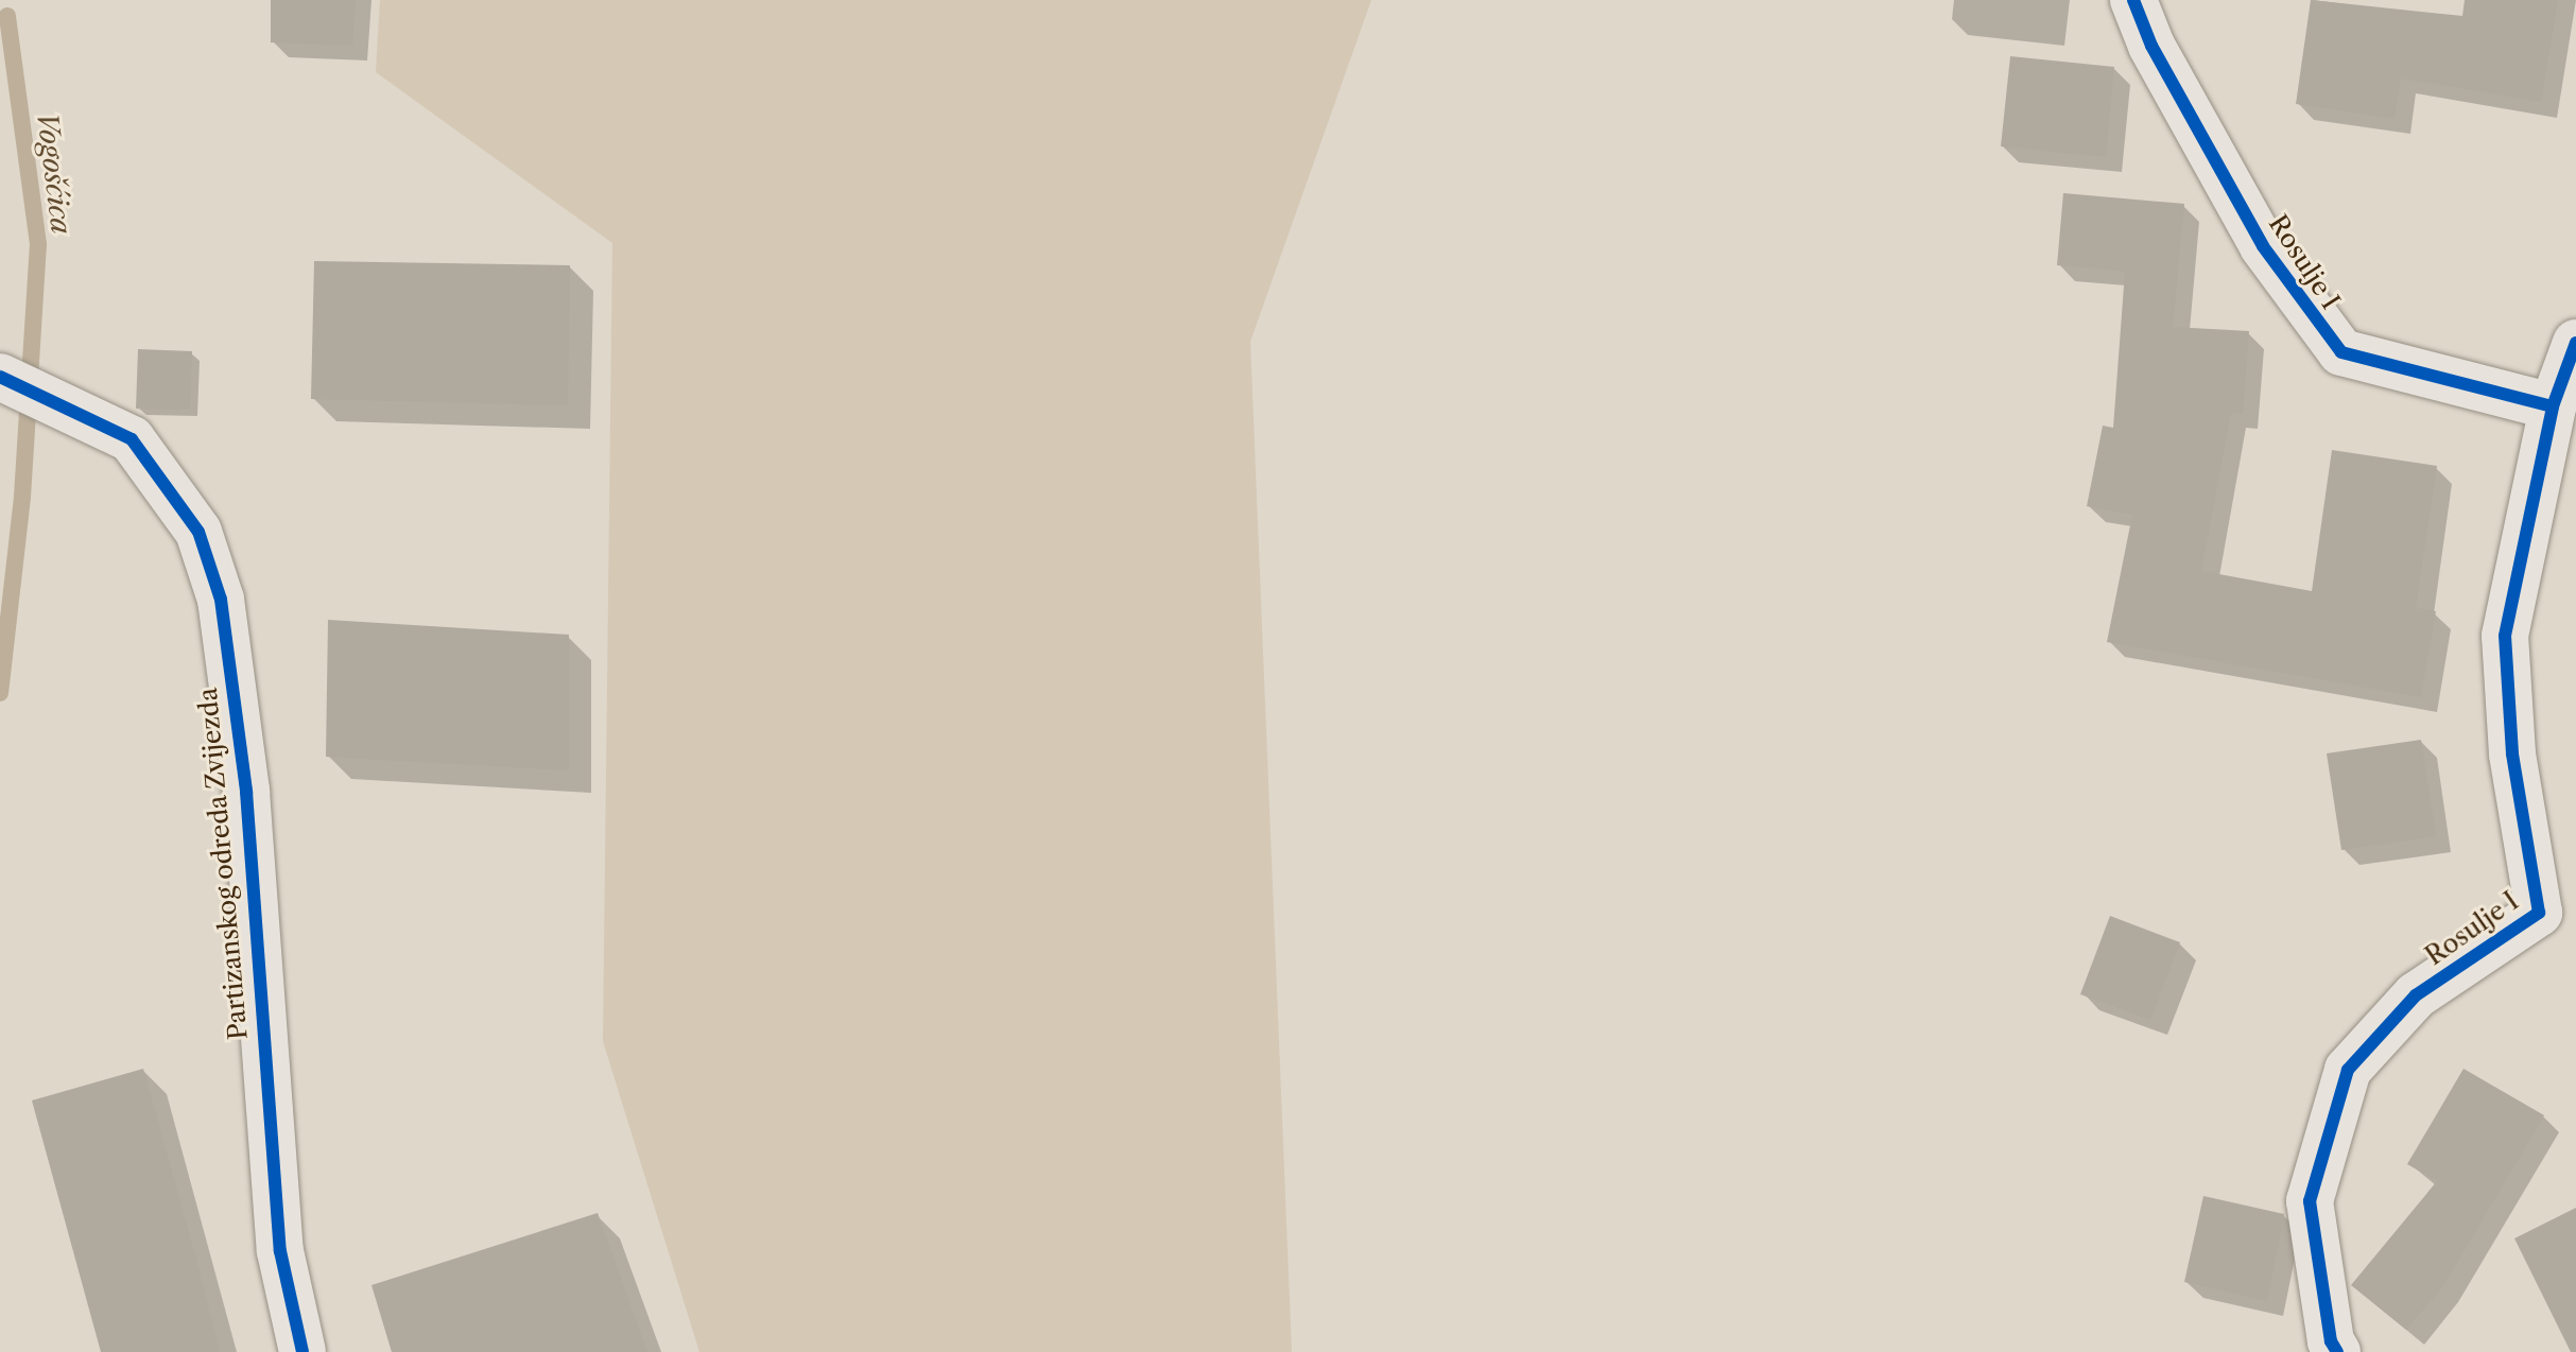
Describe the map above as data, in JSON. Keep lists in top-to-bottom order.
{
  "streets": {
    "street": ["Rosulje I", "Partizanskog odreda Zvijezda"]
  },
  "water": ["Vogošćica"]
}
